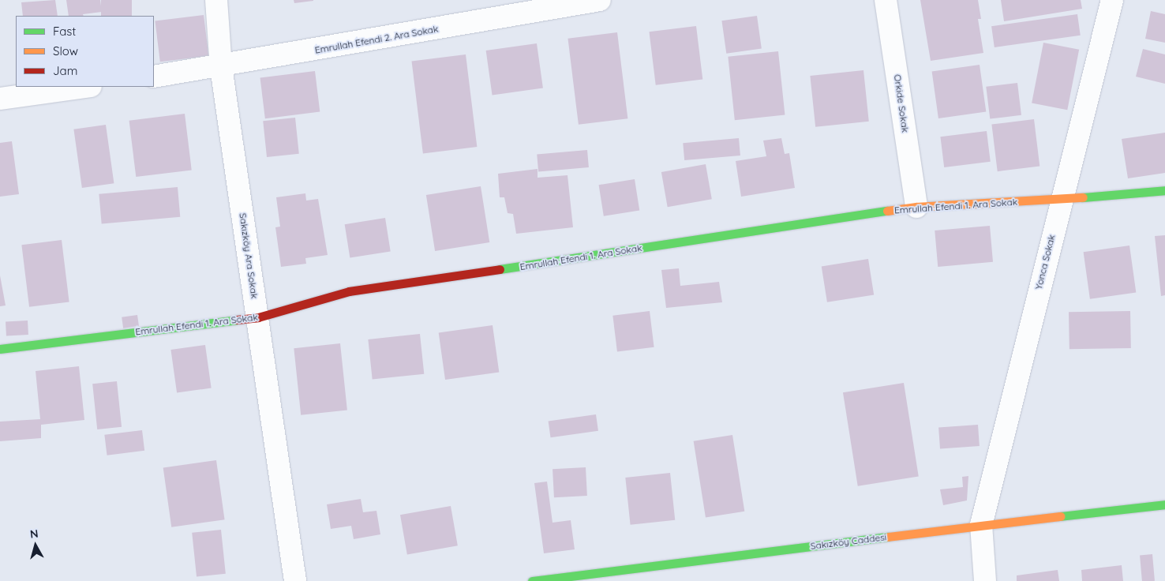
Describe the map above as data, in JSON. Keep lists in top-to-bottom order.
{
  "streets": {
    "street": [
      "Emrullah Efendi 2. Ara Sokak",
      "Orkide Sokak",
      "Emrullah Efendi 1. Ara Sokak",
      "Sakızköy Ara Sokak",
      "Yonca Sokak",
      "Sakızköy Caddesi"
    ]
  },
  "crossings": [
    ["Emrullah Efendi 2. Ara Sokak", "Sakızköy Ara Sokak"],
    ["Orkide Sokak", "Emrullah Efendi 1. Ara Sokak"],
    ["Emrullah Efendi 1. Ara Sokak", "Sakızköy Ara Sokak"],
    ["Emrullah Efendi 1. Ara Sokak", "Yonca Sokak"],
    ["Yonca Sokak", "Sakızköy Caddesi"]
  ],
  "legend": ["Fast", "Slow", "Jam"],
  "north": "top"
}
